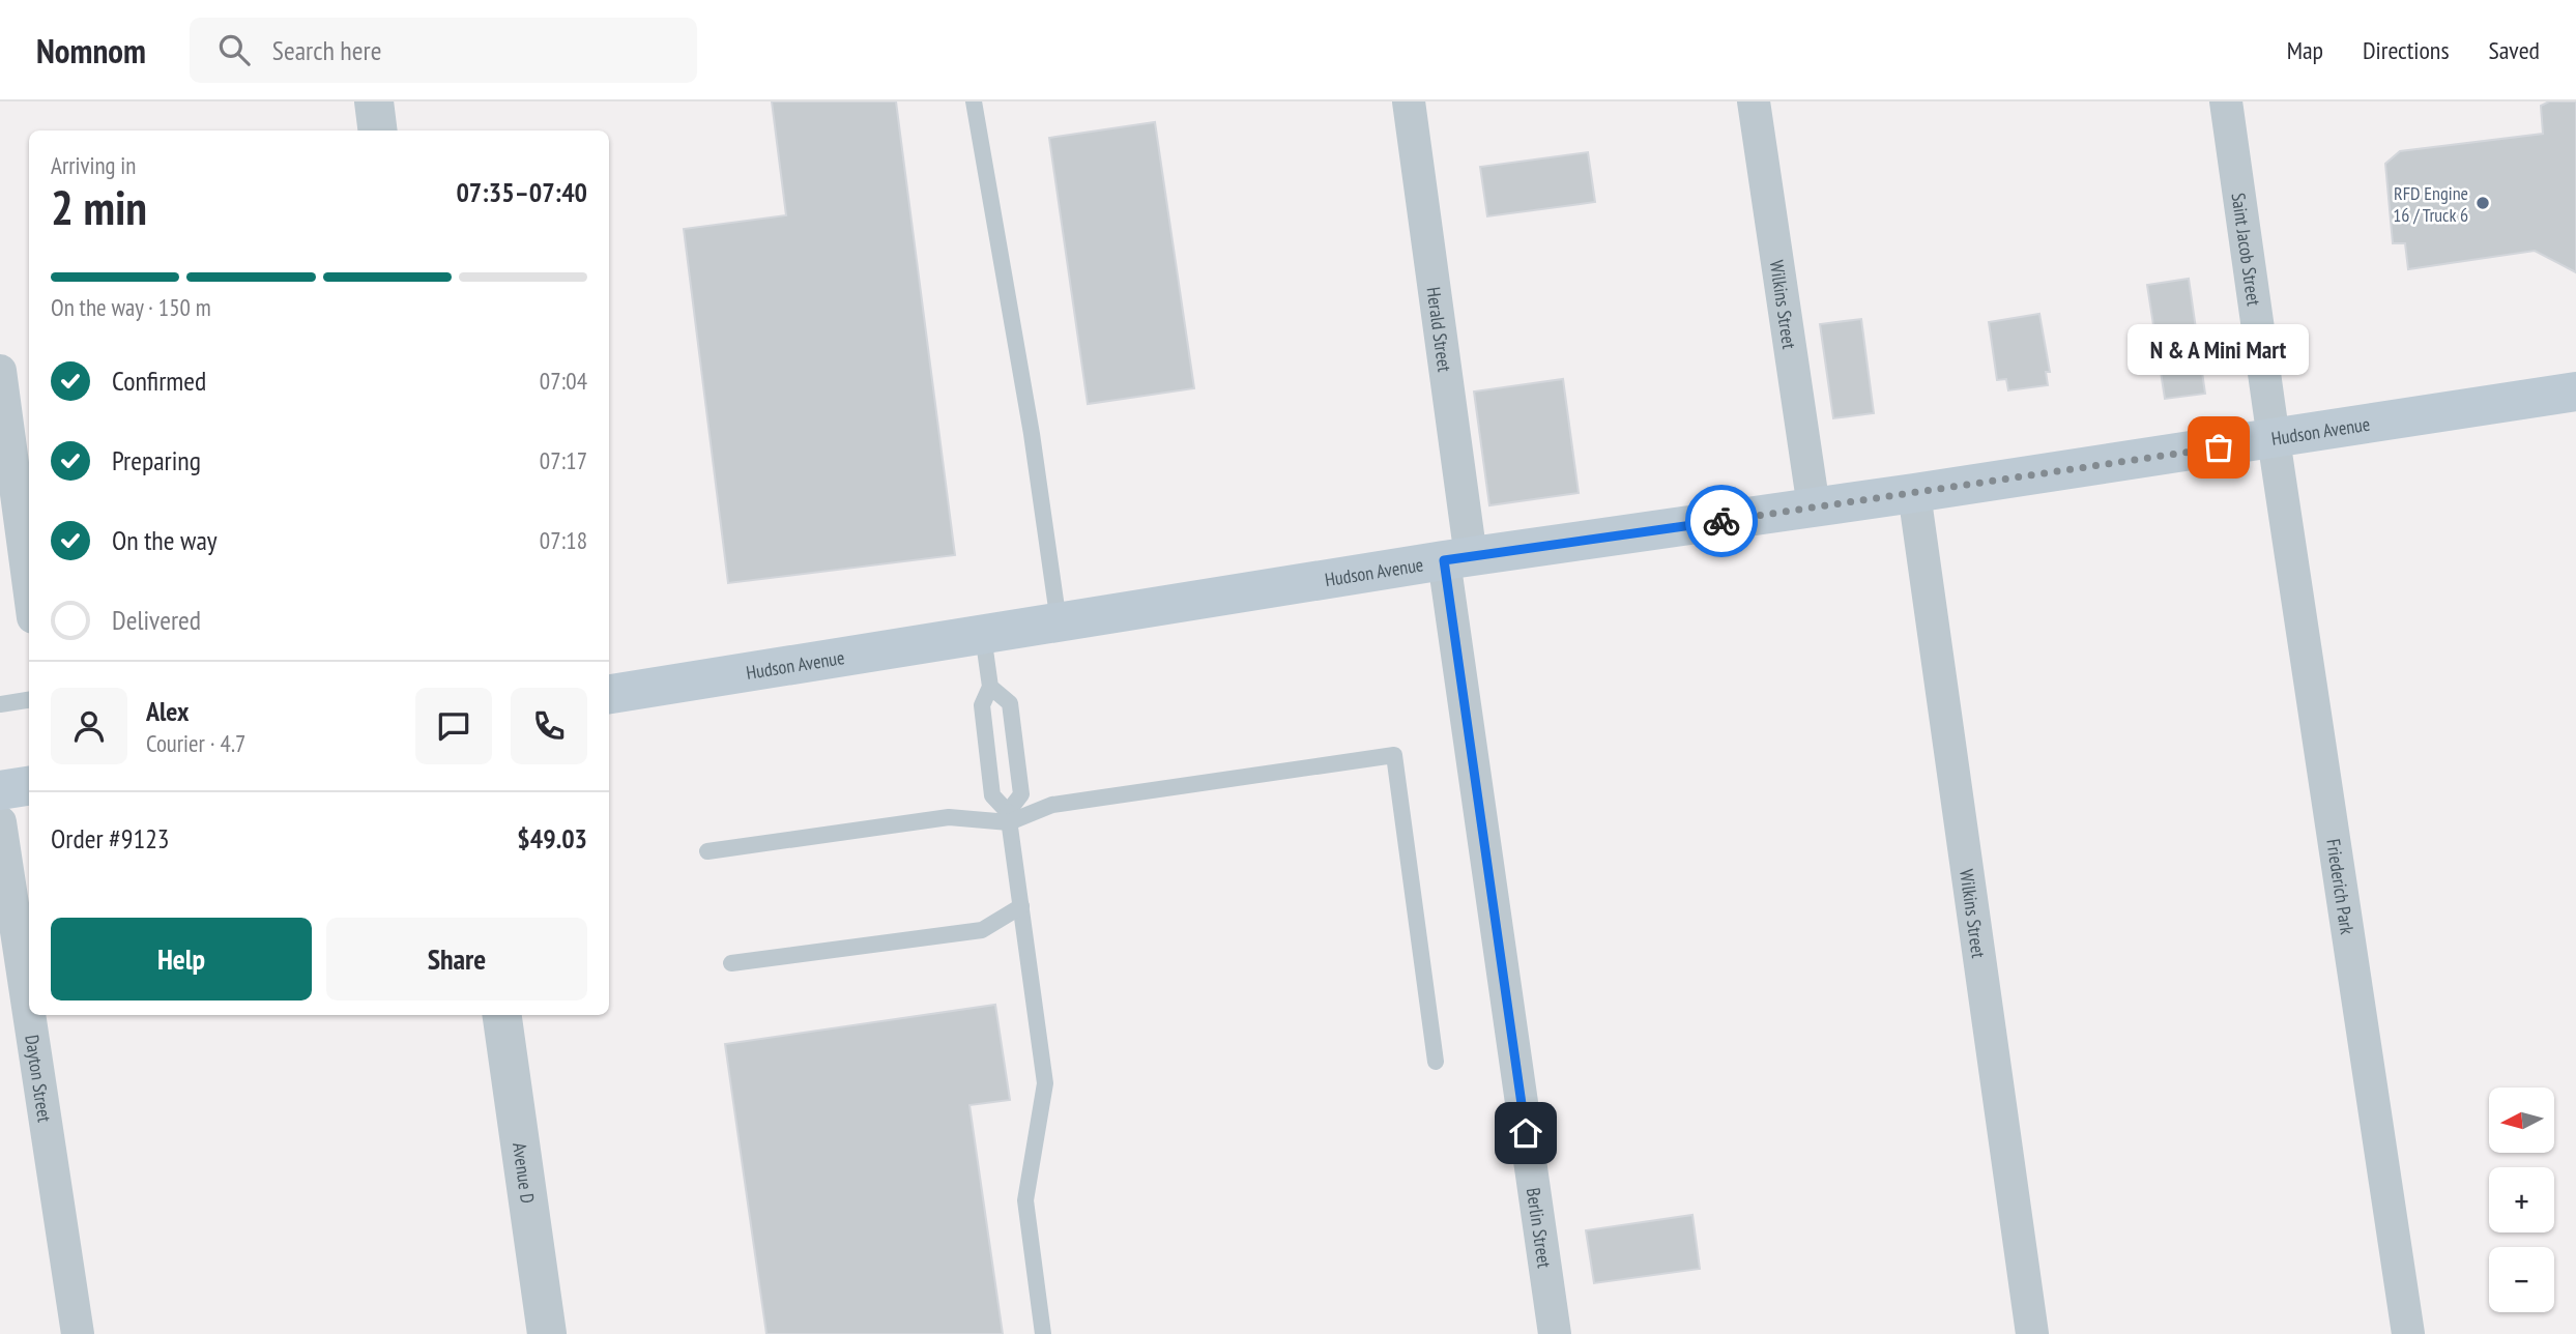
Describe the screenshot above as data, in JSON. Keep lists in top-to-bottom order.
{
  "streets": {
    "main road": ["Hudson Avenue"],
    "street": [
      "Saint Jacob Street",
      "Wilkins Street",
      "Herald Street",
      "Friederich Park",
      "Dayton Street",
      "Avenue D",
      "Berlin Street"
    ]
  },
  "crossings": [
    ["Saint Jacob Street", "Hudson Avenue"],
    ["Saint Jacob Street", "Friederich Park"],
    ["Wilkins Street", "Hudson Avenue"],
    ["Herald Street", "Hudson Avenue"],
    ["Herald Street", "Berlin Street"],
    ["Hudson Avenue", "Friederich Park"],
    ["Hudson Avenue", "Berlin Street"]
  ],
  "places": ["RFD Engine 16 / Truck 6", "N & A Mini Mart"],
  "north": "left",
  "page": {
    "header": "Nomnom",
    "search": "Search here",
    "nav": ["Map", "Directions", "Saved"],
    "heading": ["2 min", "Arriving in", "07:35–07:40"],
    "panel": [
      "Alex",
      "Courier · 4.7",
      "Order #9123",
      "$49.03"
    ],
    "bar": "On the way · 150 m",
    "bubble": "N & A Mini Mart",
    "list": [
      ["Confirmed", "07:04"],
      ["Preparing", "07:17"],
      ["On the way", "07:18"],
      "Delivered"
    ],
    "buttons": ["Help", "Share"],
    "map_buttons": ["+", "−"]
  }
}
